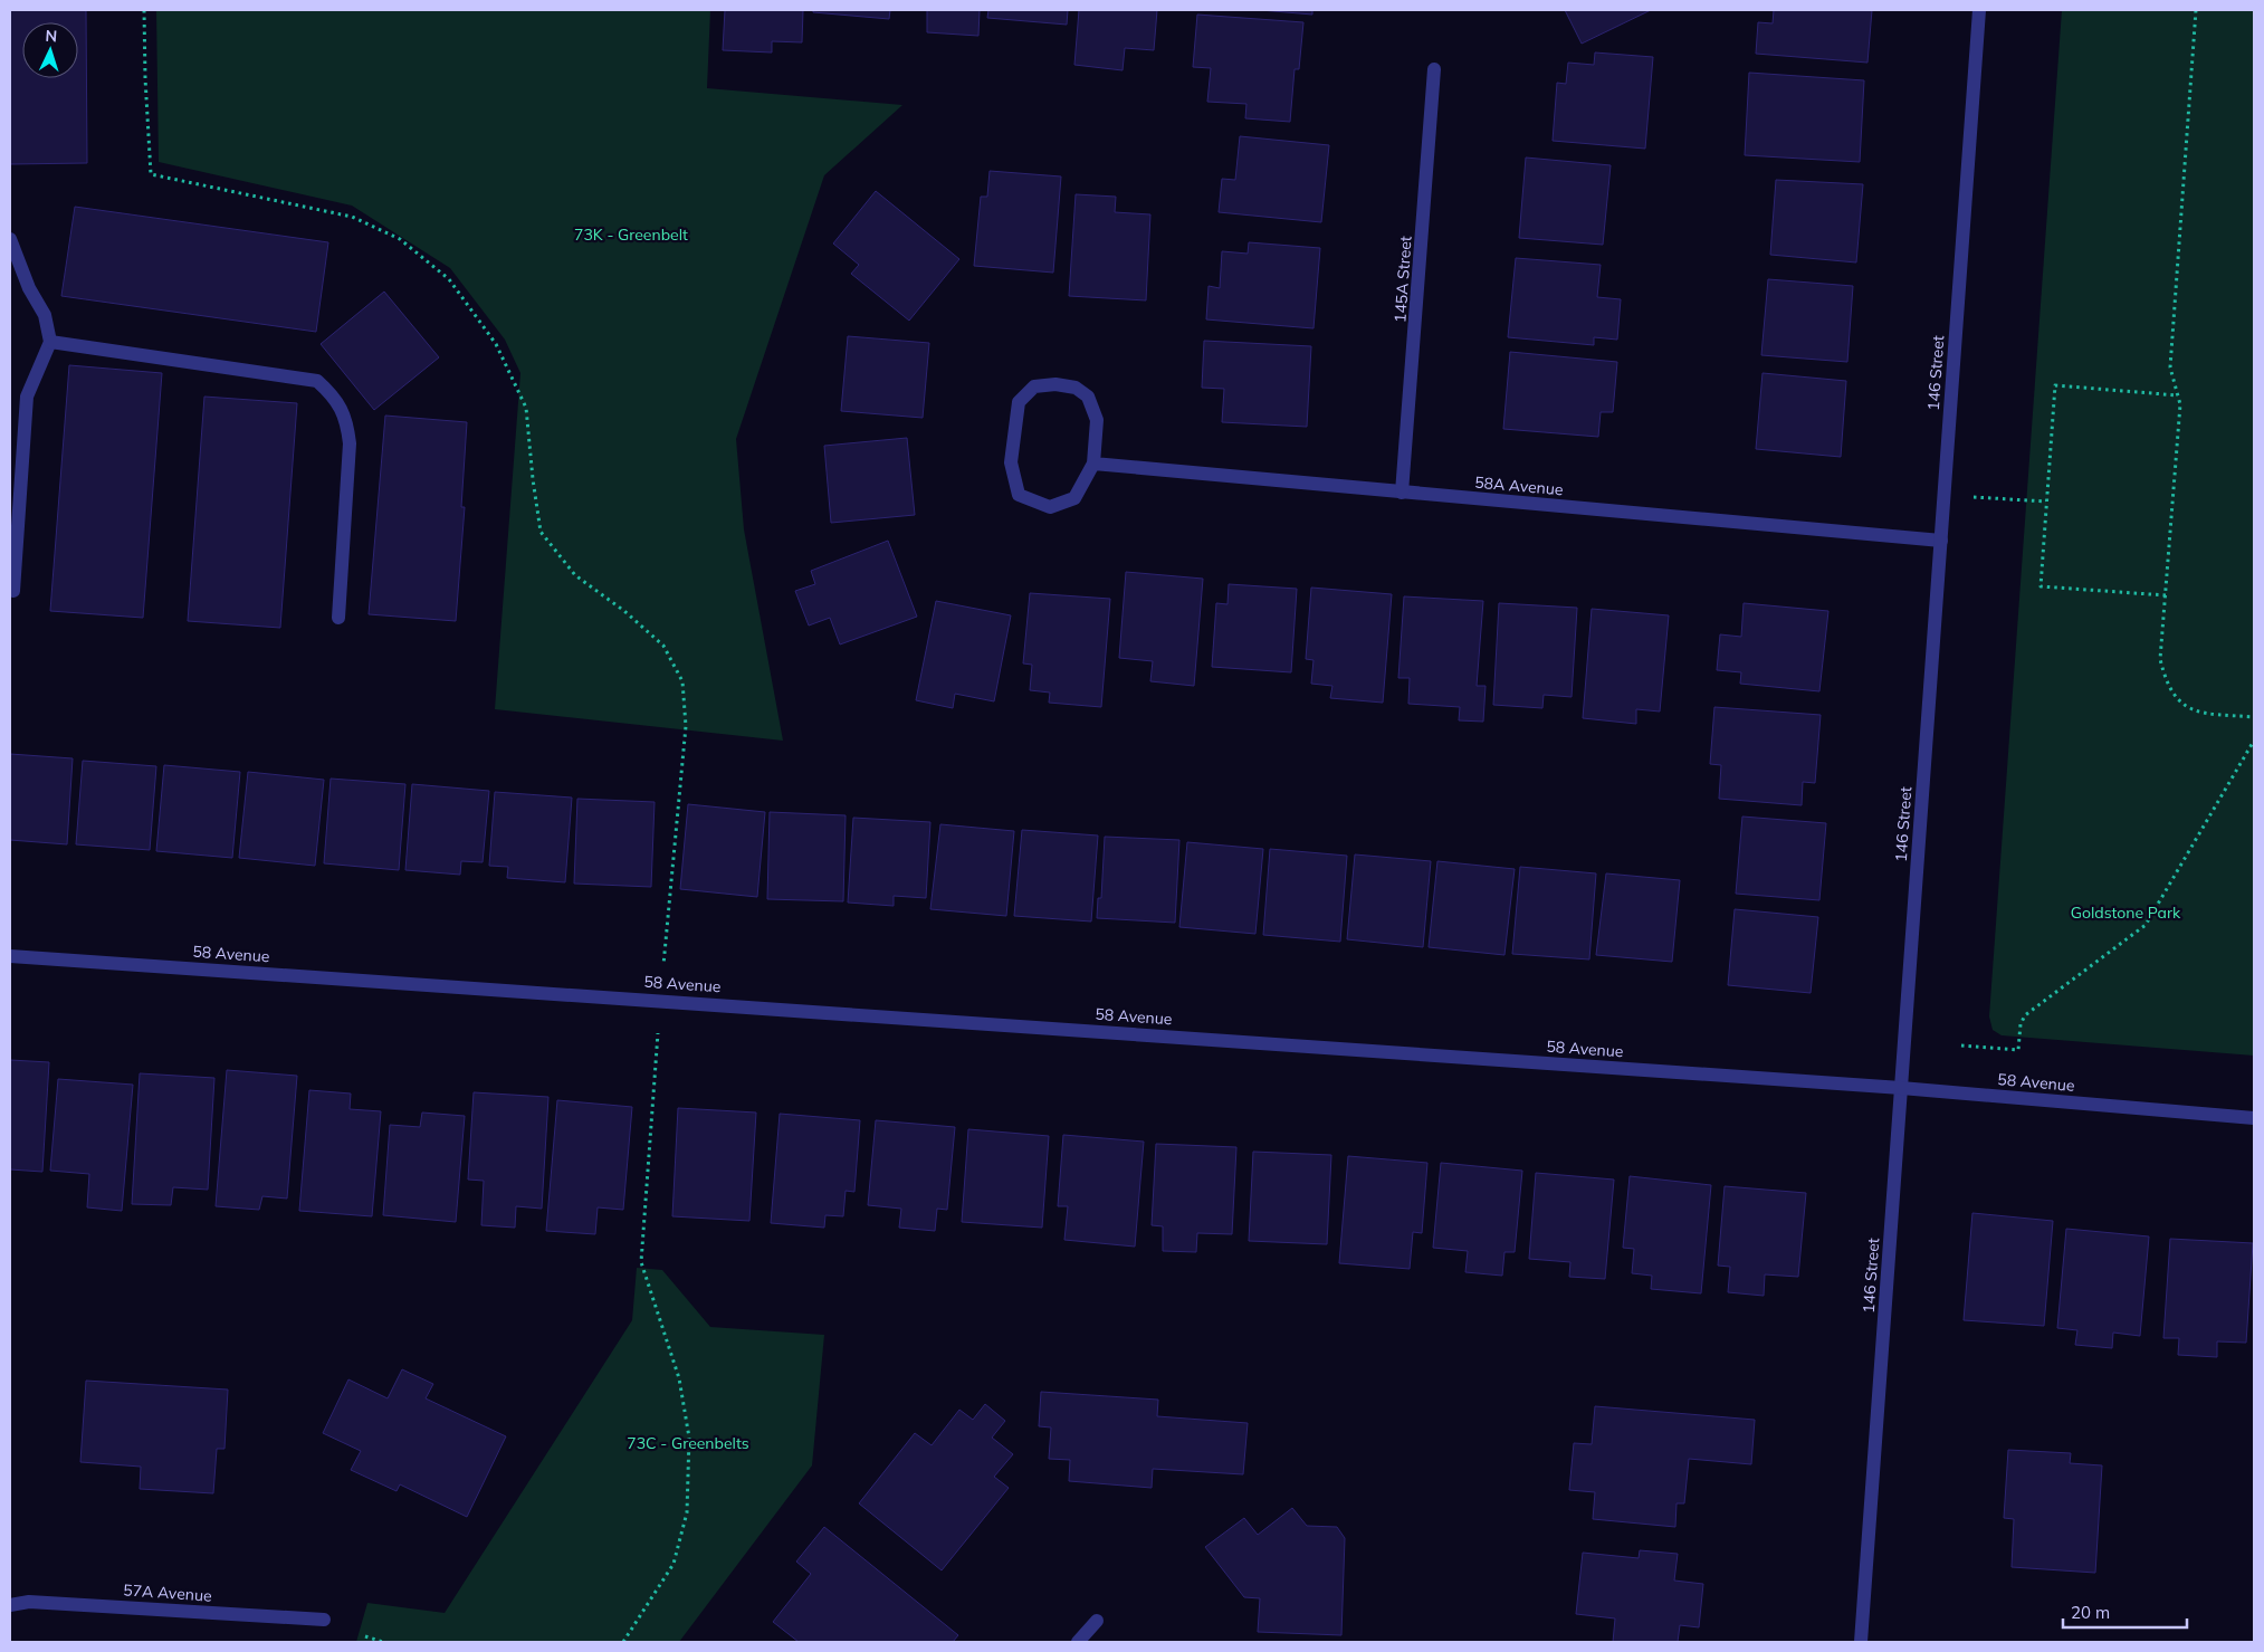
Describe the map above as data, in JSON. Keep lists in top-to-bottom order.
{
  "streets": {
    "street": [
      "145A Street",
      "146 Street",
      "58A Avenue",
      "58 Avenue",
      "57A Avenue"
    ]
  },
  "crossings": [
    ["145A Street", "58A Avenue"],
    ["146 Street", "58A Avenue"],
    ["146 Street", "58 Avenue"]
  ],
  "parks": ["73K - Greenbelt", "Goldstone Park", "73C - Greenbelts"],
  "scale_bar": "20 m",
  "north": "top"
}
